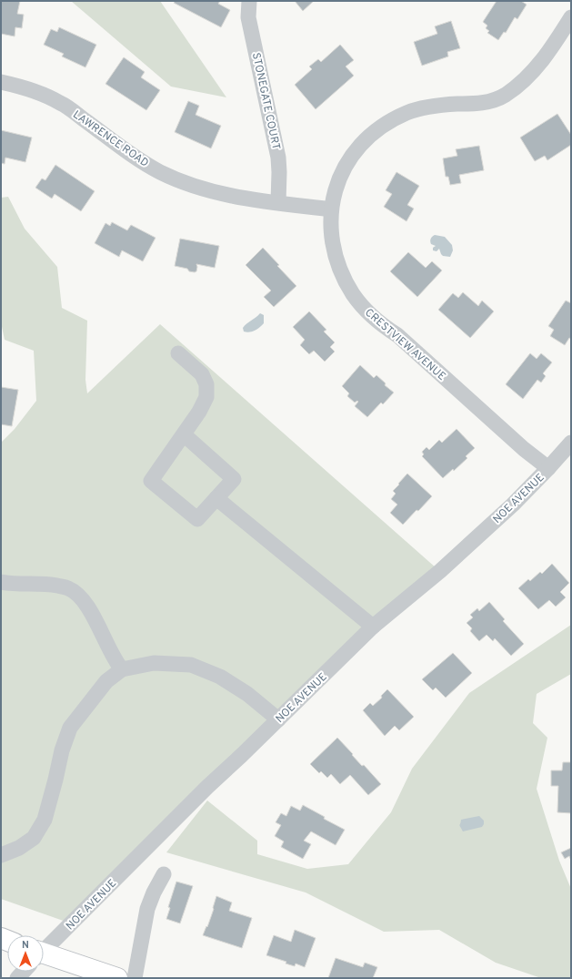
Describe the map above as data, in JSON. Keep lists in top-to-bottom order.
{
  "streets": {
    "street": [
      "STONEGATE COURT",
      "LAWRENCE ROAD",
      "CRESTVIEW AVENUE",
      "NOE AVENUE"
    ]
  },
  "crossings": [
    ["STONEGATE COURT", "LAWRENCE ROAD"],
    ["LAWRENCE ROAD", "CRESTVIEW AVENUE"],
    ["CRESTVIEW AVENUE", "NOE AVENUE"]
  ],
  "north": "top"
}
